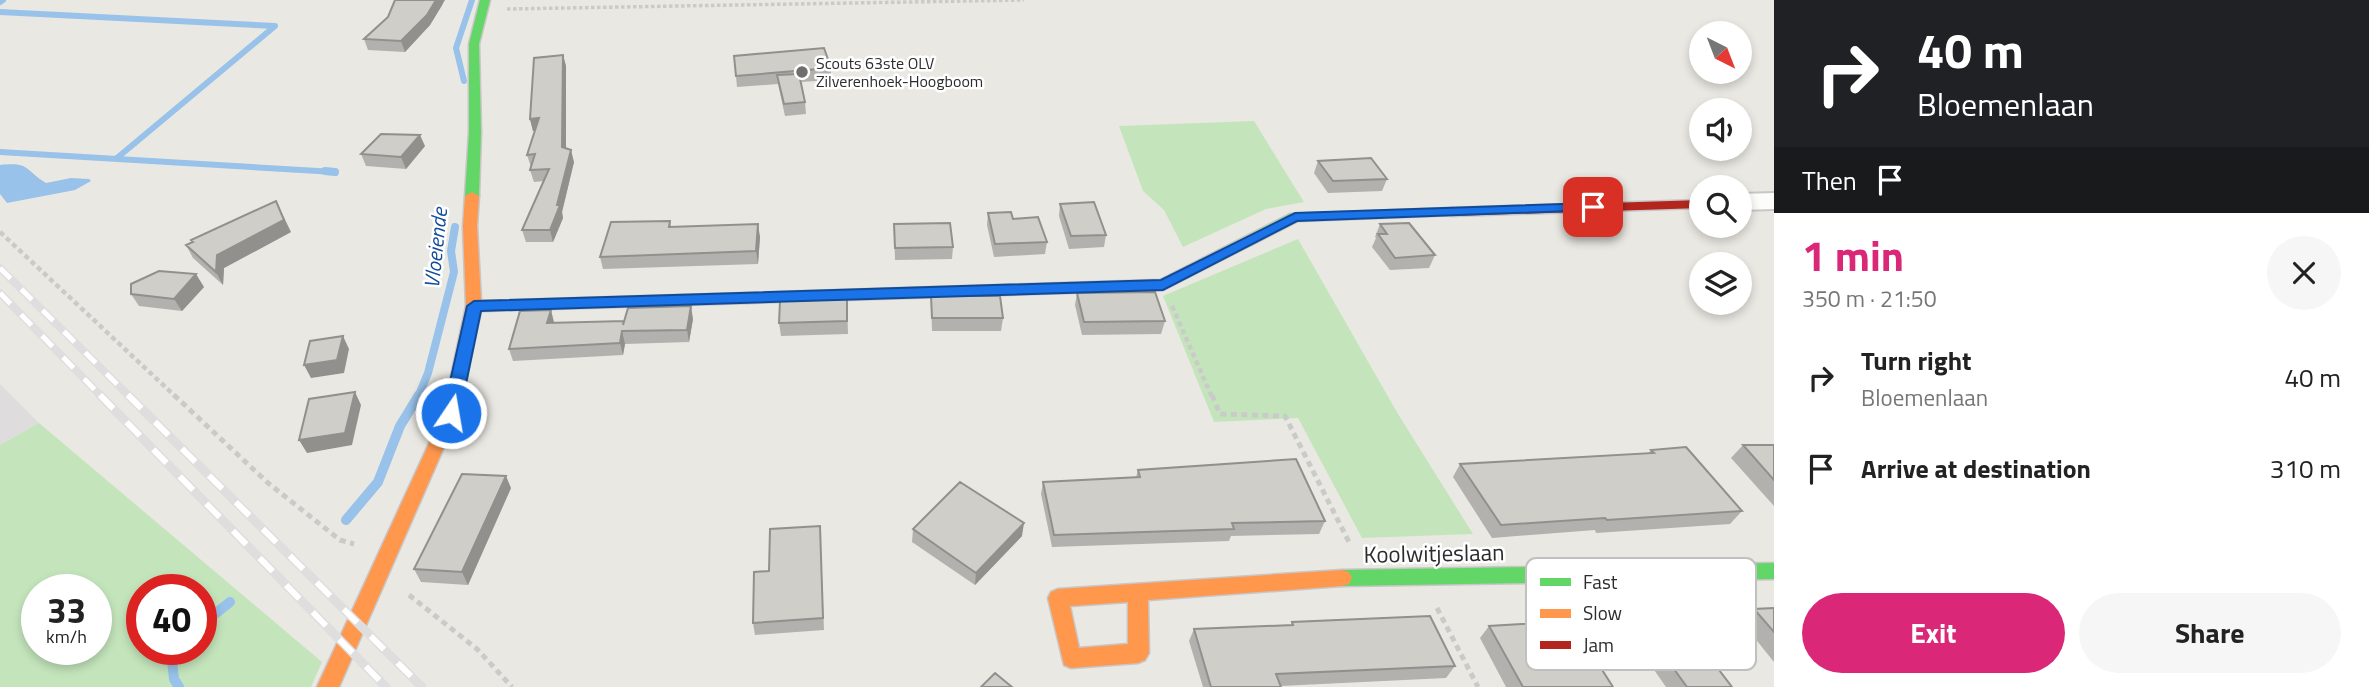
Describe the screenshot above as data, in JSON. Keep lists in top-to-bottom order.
{
  "streets": {
    "street": ["Koolwitjeslaan"]
  },
  "water": ["Vloeiende"],
  "places": ["Scouts 63ste OLV Zilverenhoek-Hoogboom"],
  "legend": ["Fast", "Slow", "Jam"],
  "north": "bottom right",
  "page": {
    "turn": ["40 m", "Bloemenlaan"],
    "then": "Then",
    "heading": ["1 min", "350 m · 21:50"],
    "list": [
      {
        "name": "Turn right",
        "note": "Bloemenlaan",
        "value": "40 m"
      },
      {
        "name": "Arrive at destination",
        "value": "310 m"
      }
    ],
    "speed": "33 km/h",
    "limit": "40",
    "buttons": ["Exit", "Share"]
  }
}
